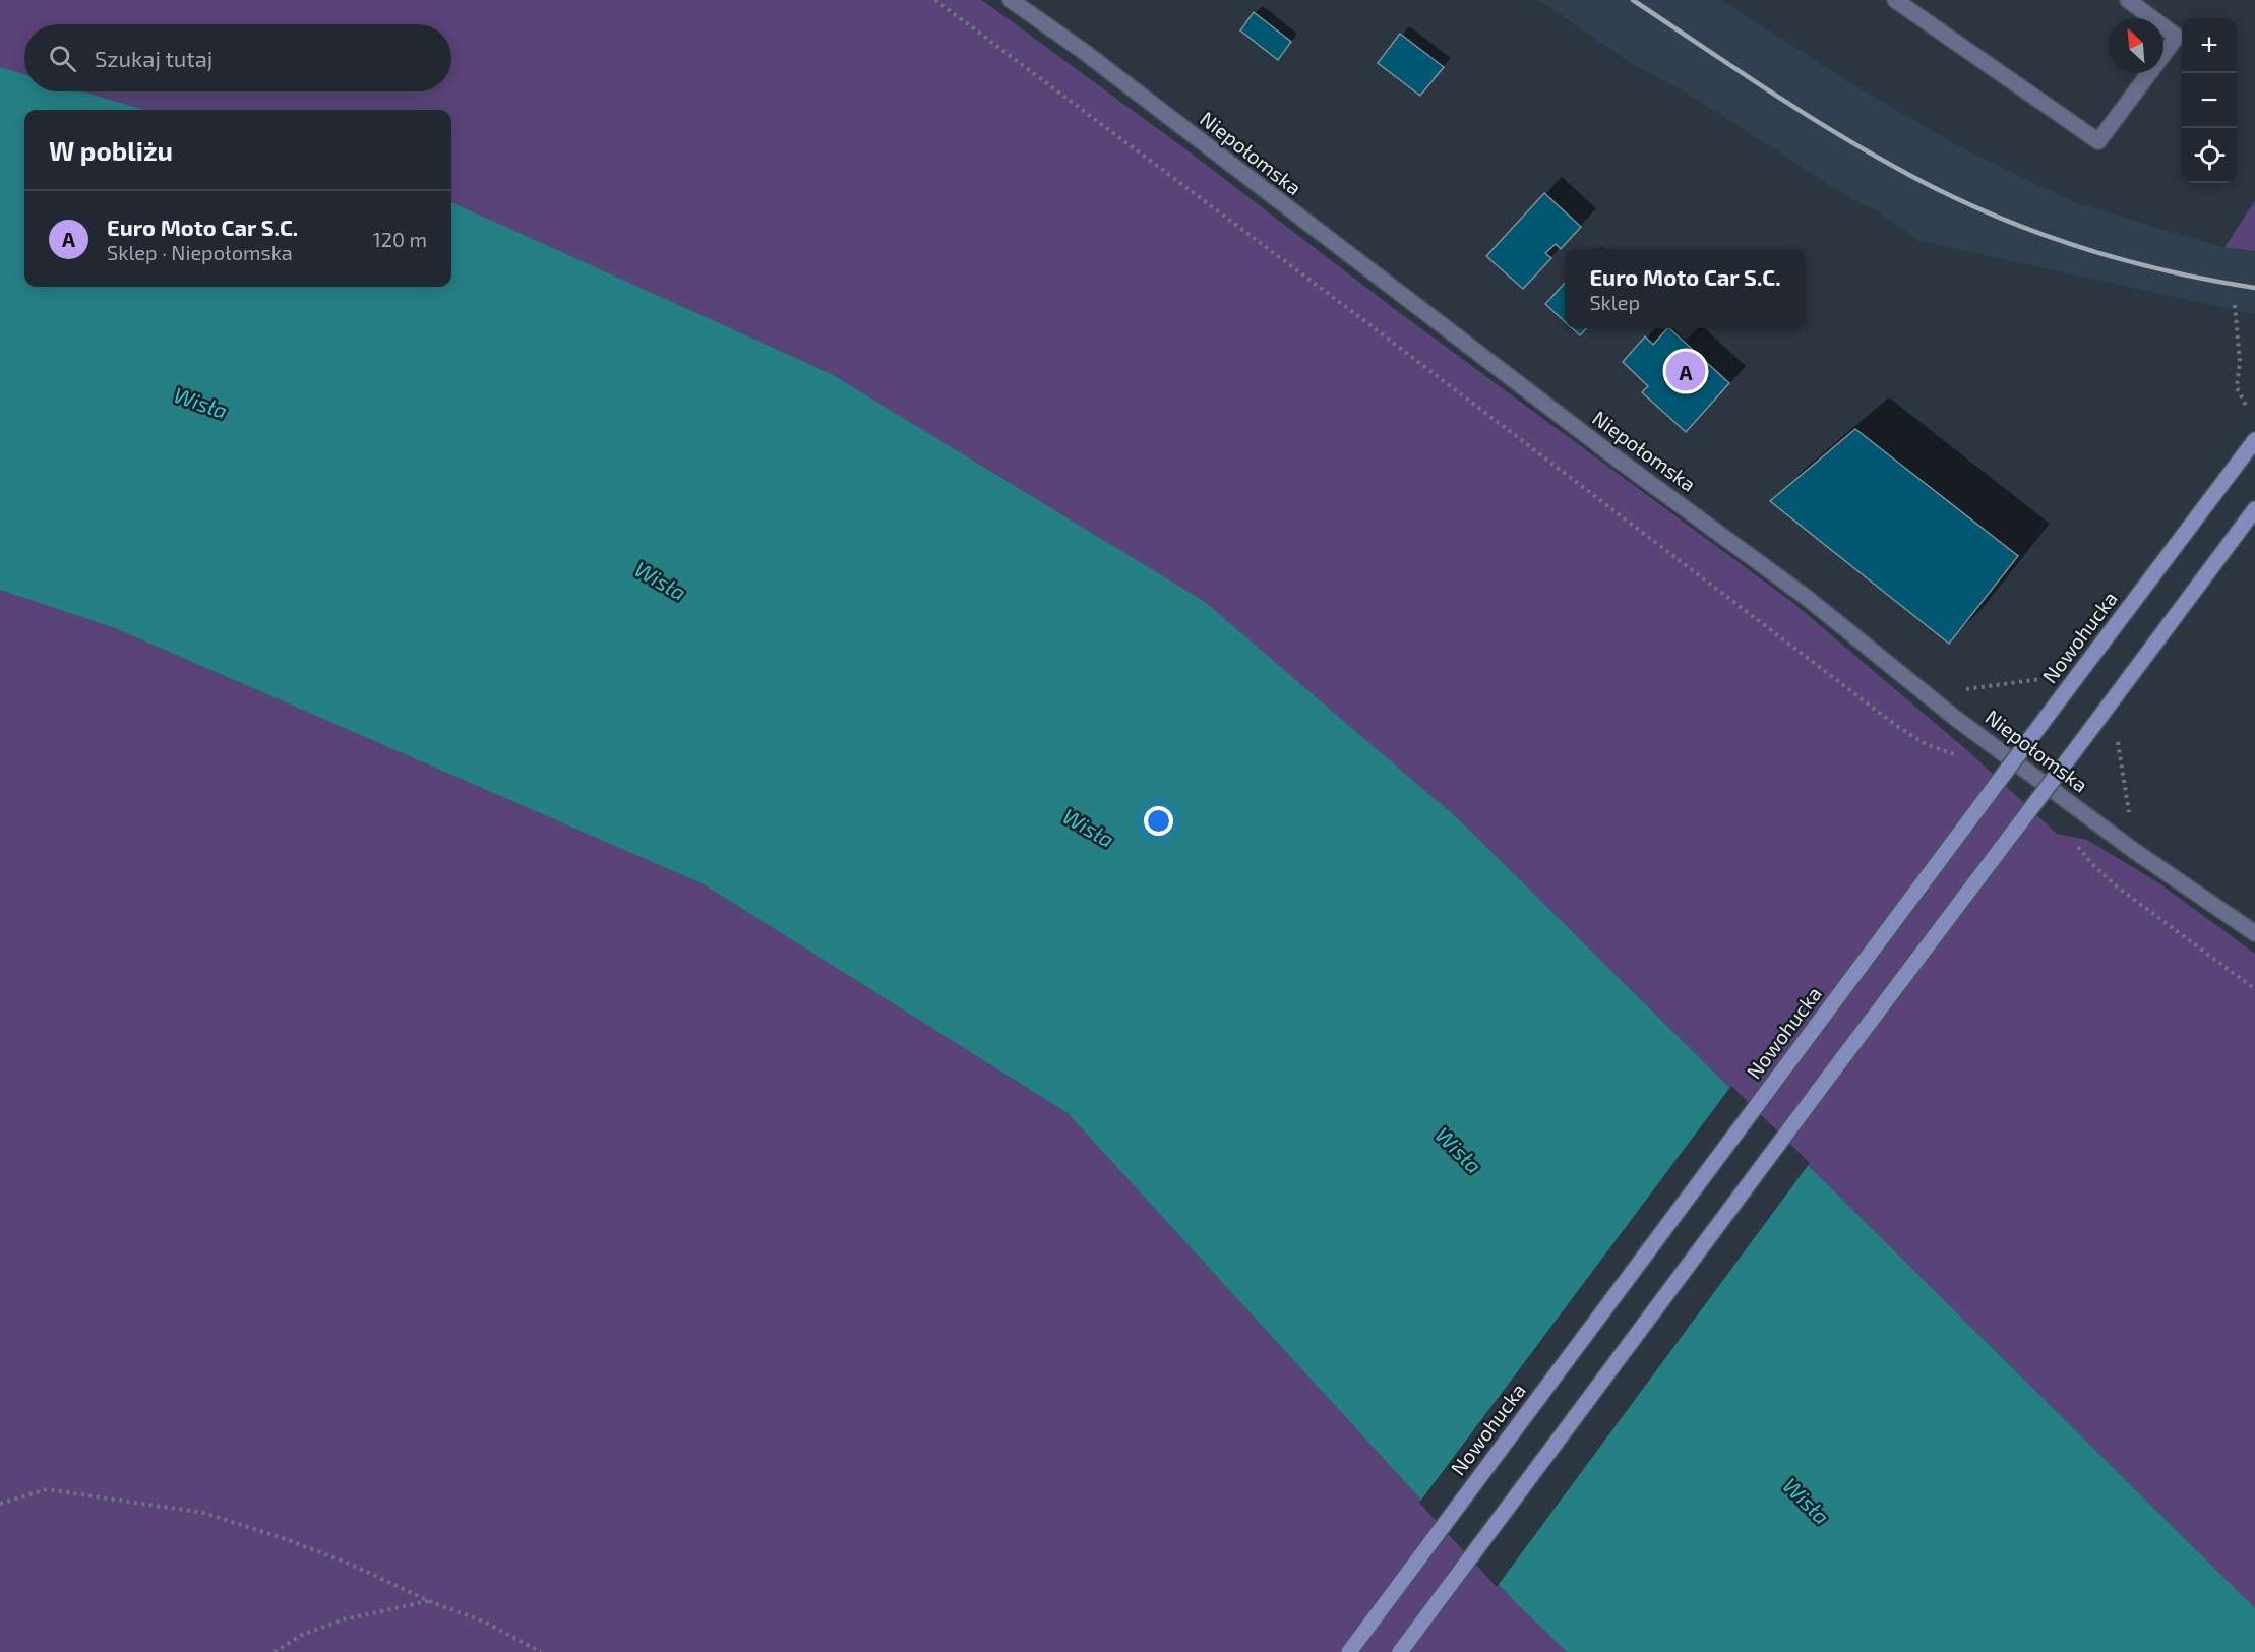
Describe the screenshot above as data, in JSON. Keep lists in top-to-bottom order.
{
  "streets": {
    "main road": ["Nowohucka"],
    "street": ["Niepołomska"]
  },
  "water": ["Wisła"],
  "north": "top left",
  "page": {
    "map_buttons": ["+", "−"],
    "search": "Szukaj tutaj",
    "heading": "W pobliżu",
    "list": [
      {
        "mark": "A",
        "name": "Euro Moto Car S.C.",
        "note": "Sklep · Niepołomska",
        "value": "120 m"
      }
    ],
    "popup": ["Euro Moto Car S.C.", "Sklep"],
    "pins": "A"
  }
}
